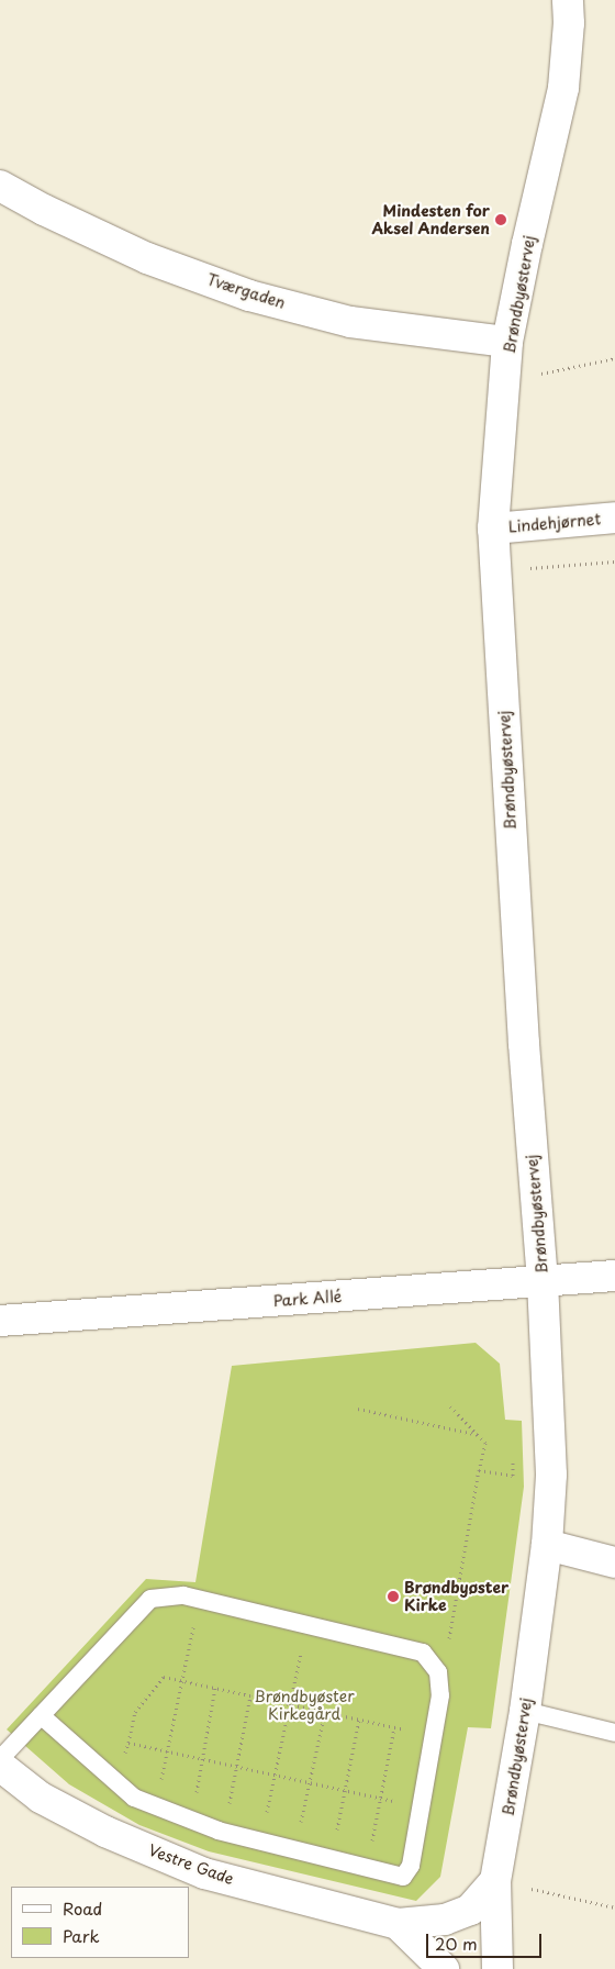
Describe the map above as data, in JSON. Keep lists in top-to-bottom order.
{
  "streets": {
    "street": [
      "Tværgaden",
      "Brøndbyøstervej",
      "Lindehjørnet",
      "Park Allé",
      "Vestre Gade"
    ]
  },
  "crossings": [
    ["Tværgaden", "Brøndbyøstervej"],
    ["Brøndbyøstervej", "Lindehjørnet"],
    ["Brøndbyøstervej", "Park Allé"],
    ["Brøndbyøstervej", "Vestre Gade"]
  ],
  "parks": ["Brøndbyøster Kirkegård"],
  "places": ["Mindesten for Aksel Andersen", "Brøndbyøster Kirke"],
  "legend": ["Road", "Park"],
  "scale_bar": "20 m"
}
